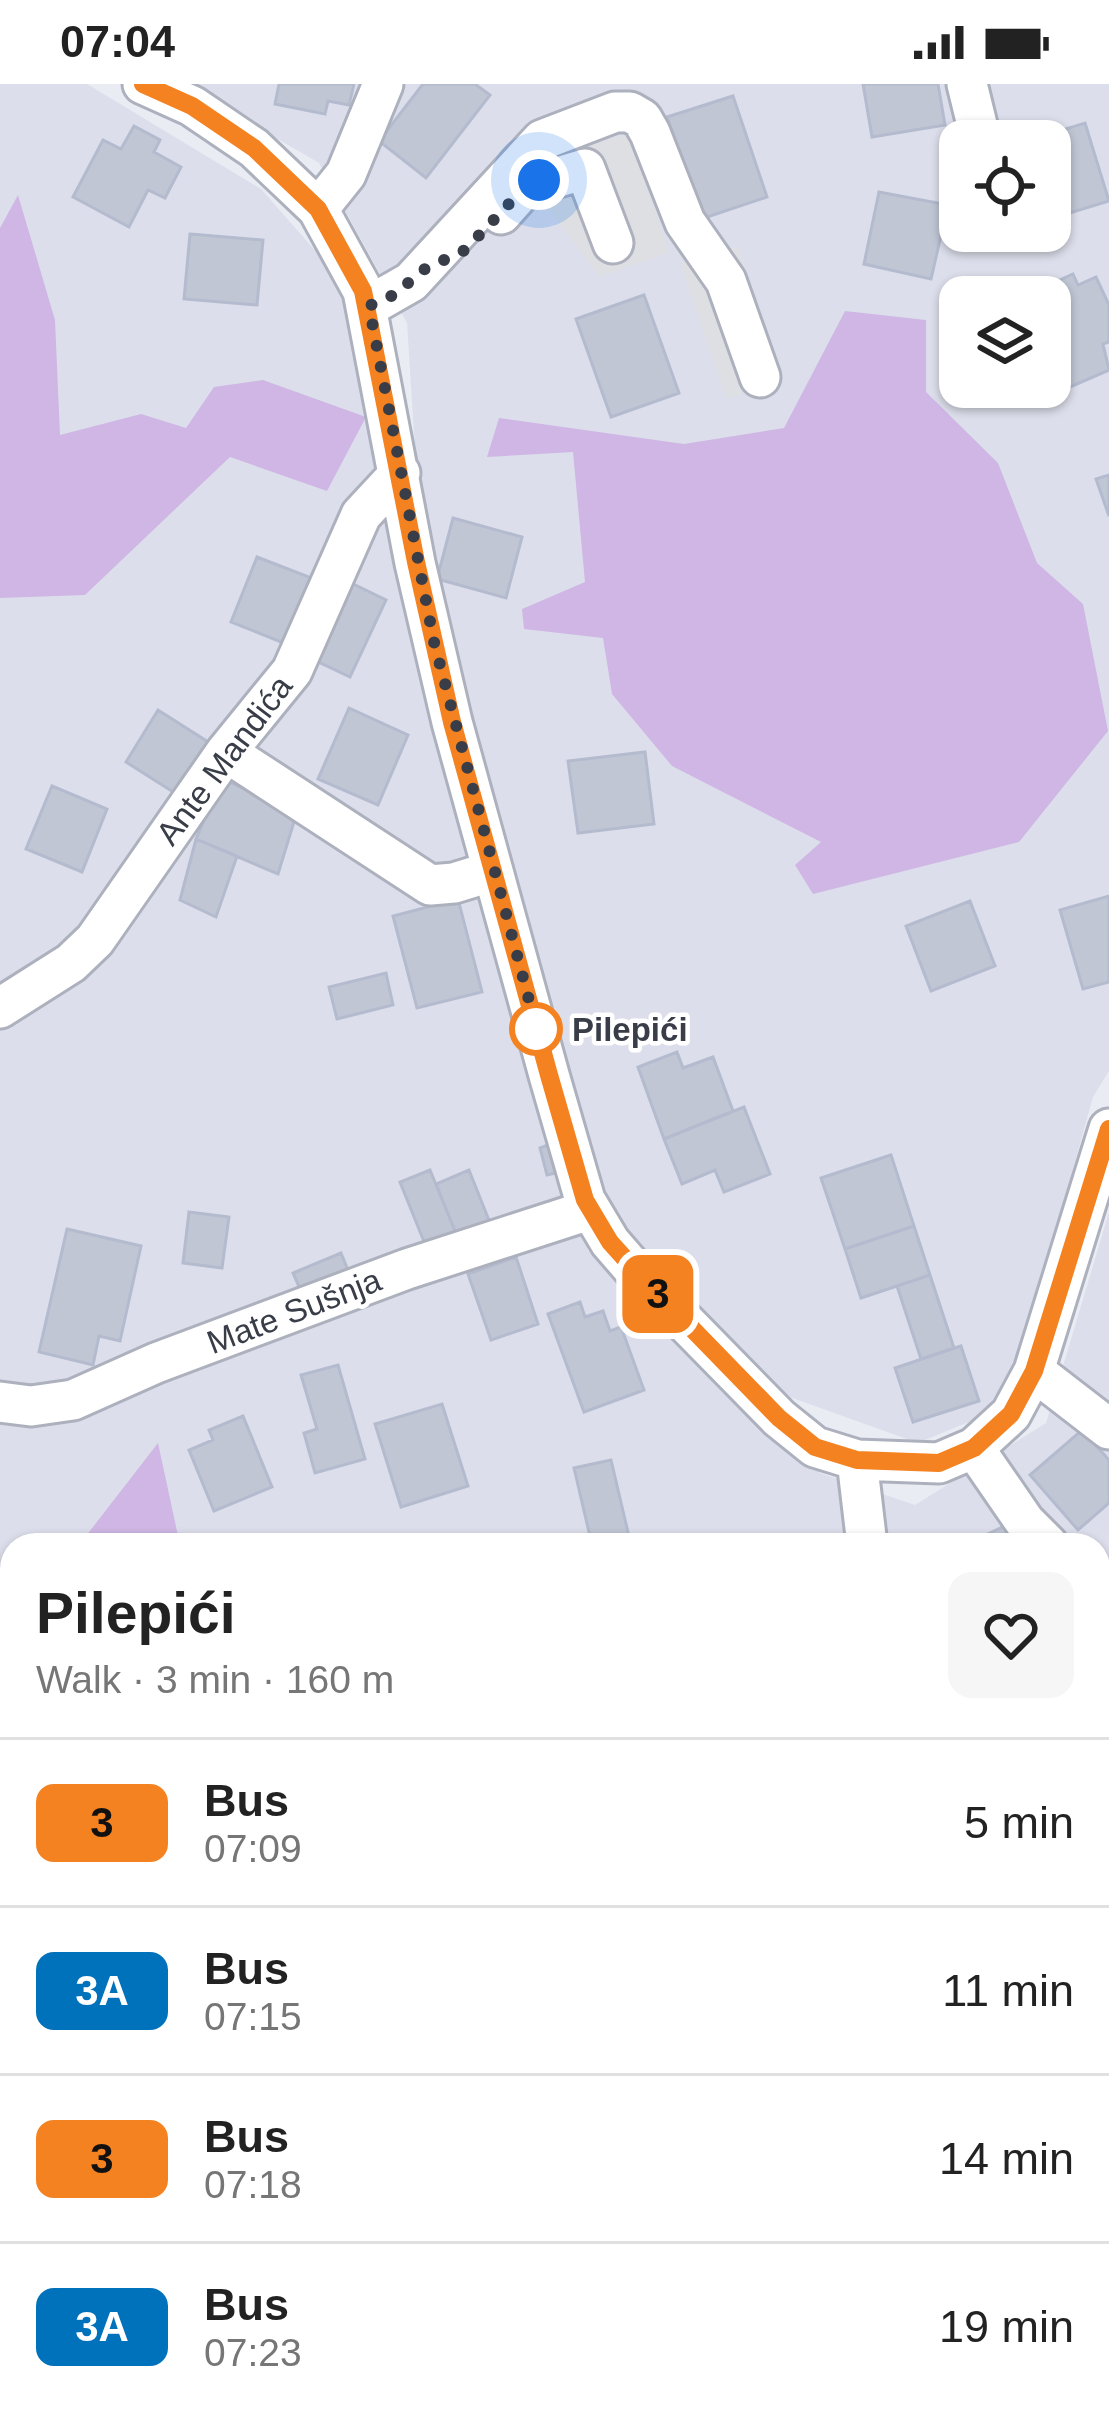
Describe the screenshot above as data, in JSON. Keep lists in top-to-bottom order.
{
  "streets": {
    "street": ["Ante Mandića", "Mate Sušnja"]
  },
  "places": ["Pilepići"],
  "lines": ["bus line 3"],
  "page": {
    "status": "07:04",
    "on_map": "3",
    "heading": ["Pilepići", "Walk · 3 min · 160 m"],
    "list": [
      {
        "mark": "3",
        "name": "Bus",
        "note": "07:09",
        "value": "5 min"
      },
      {
        "mark": "3A",
        "name": "Bus",
        "note": "07:15",
        "value": "11 min"
      },
      {
        "mark": "3",
        "name": "Bus",
        "note": "07:18",
        "value": "14 min"
      },
      {
        "mark": "3A",
        "name": "Bus",
        "note": "07:23",
        "value": "19 min"
      }
    ]
  }
}
